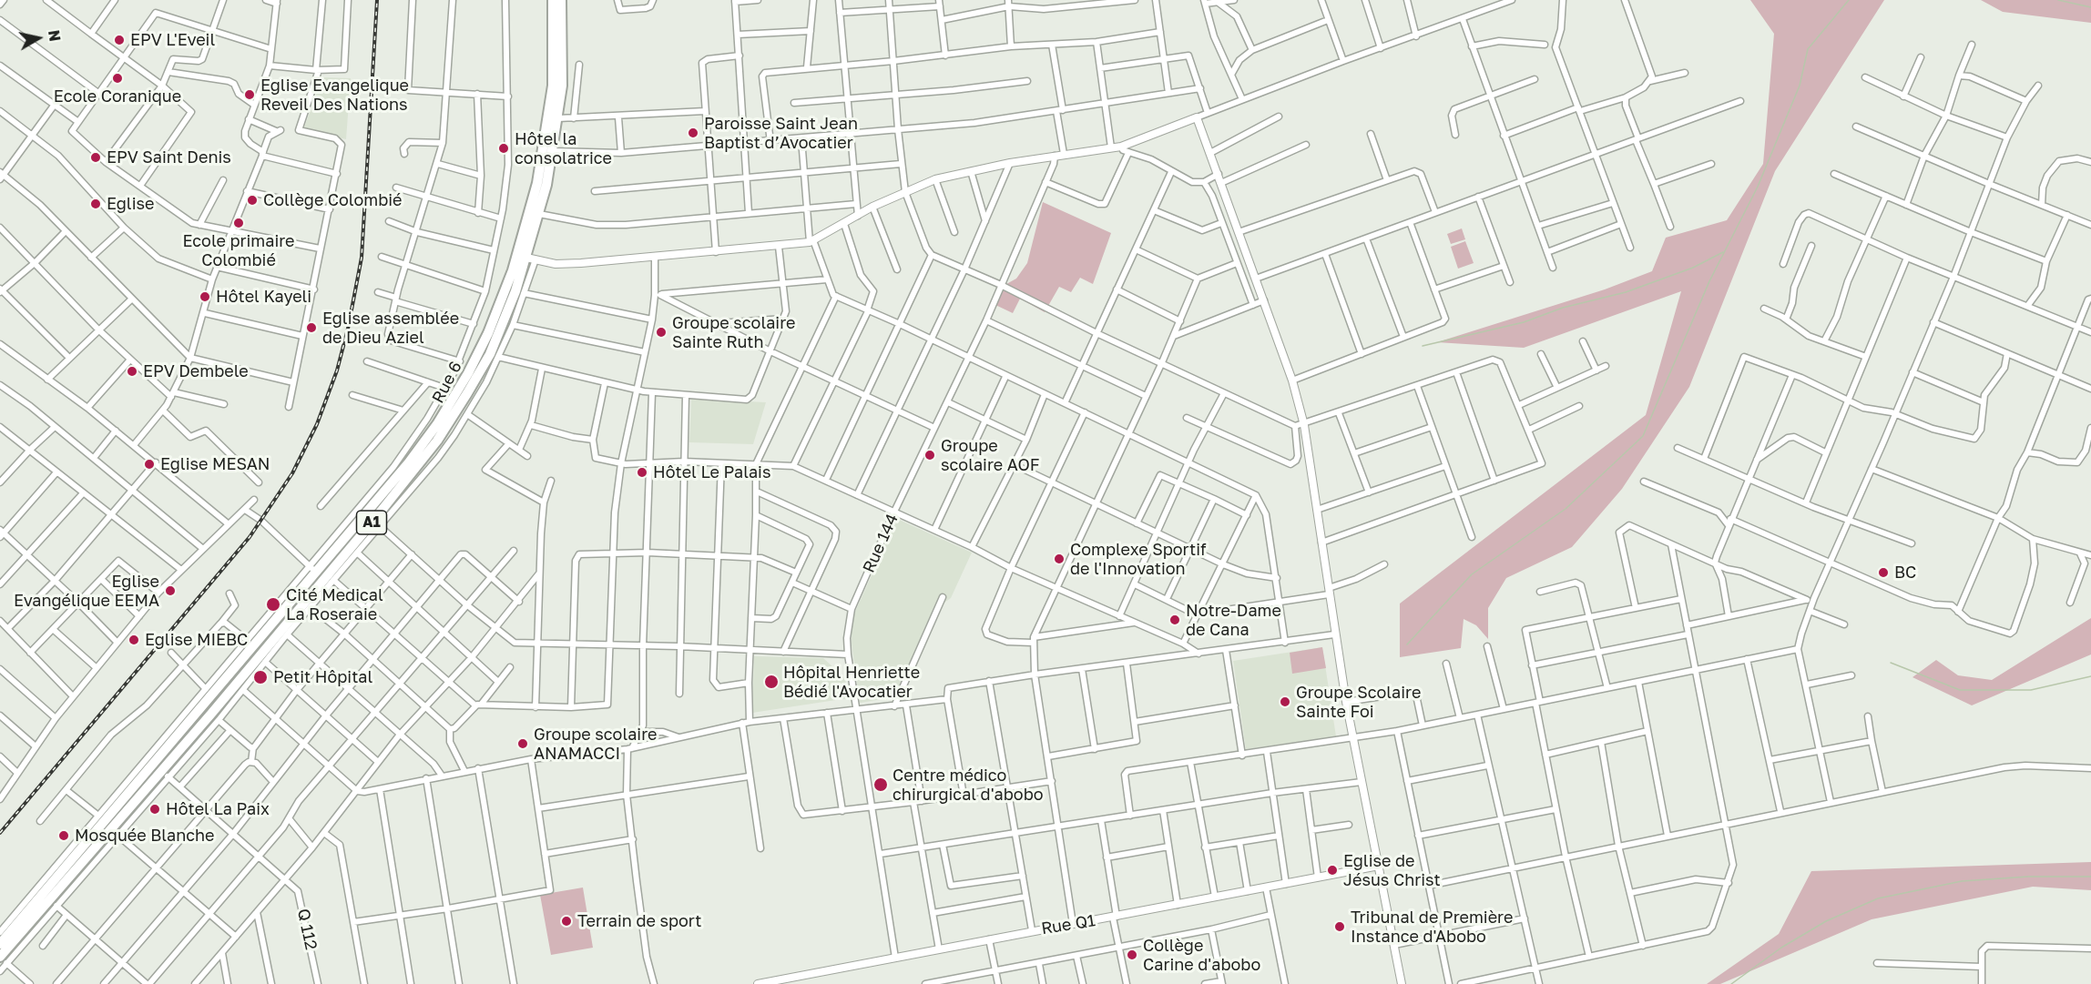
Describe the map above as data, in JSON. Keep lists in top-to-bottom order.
{
  "streets": {
    "main road": ["A1"],
    "street": [
      "Rue 6",
      "Rue 144",
      "Rue Q1",
      "Q 112"
    ]
  },
  "crossings": [
    ["Rue 6", "A1"],
    ["Rue 144", "Rue Q1"]
  ],
  "places": [
    "EPV L'Eveil",
    "Ecole Coranique",
    "Eglise Evangelique Reveil Des Nations",
    "Paroisse Saint Jean Baptist d’Avocatier",
    "Hôtel la consolatrice",
    "EPV Saint Denis",
    "Collège Colombié",
    "Eglise",
    "Ecole primaire Colombié",
    "Hôtel Kayeli",
    "Eglise assemblée de Dieu Aziel",
    "Groupe scolaire Sainte Ruth",
    "EPV Dembele",
    "Groupe scolaire AOF",
    "Eglise MESAN",
    "Hôtel Le Palais",
    "Complexe Sportif de l'Innovation",
    "BC",
    "Eglise Evangélique EEMA",
    "Cité Medical La Roseraie",
    "Notre-Dame de Cana",
    "Eglise MIEBC",
    "Petit Hôpital",
    "Hôpital Henriette Bédié l'Avocatier",
    "Groupe Scolaire Sainte Foi",
    "Groupe scolaire ANAMACCI",
    "Centre médico chirurgical d'abobo",
    "Hôtel La Paix",
    "Mosquée Blanche",
    "Eglise de Jésus Christ",
    "Terrain de sport",
    "Tribunal de Première Instance d'Abobo",
    "Collège Carine d'abobo"
  ],
  "north": "right"
}
